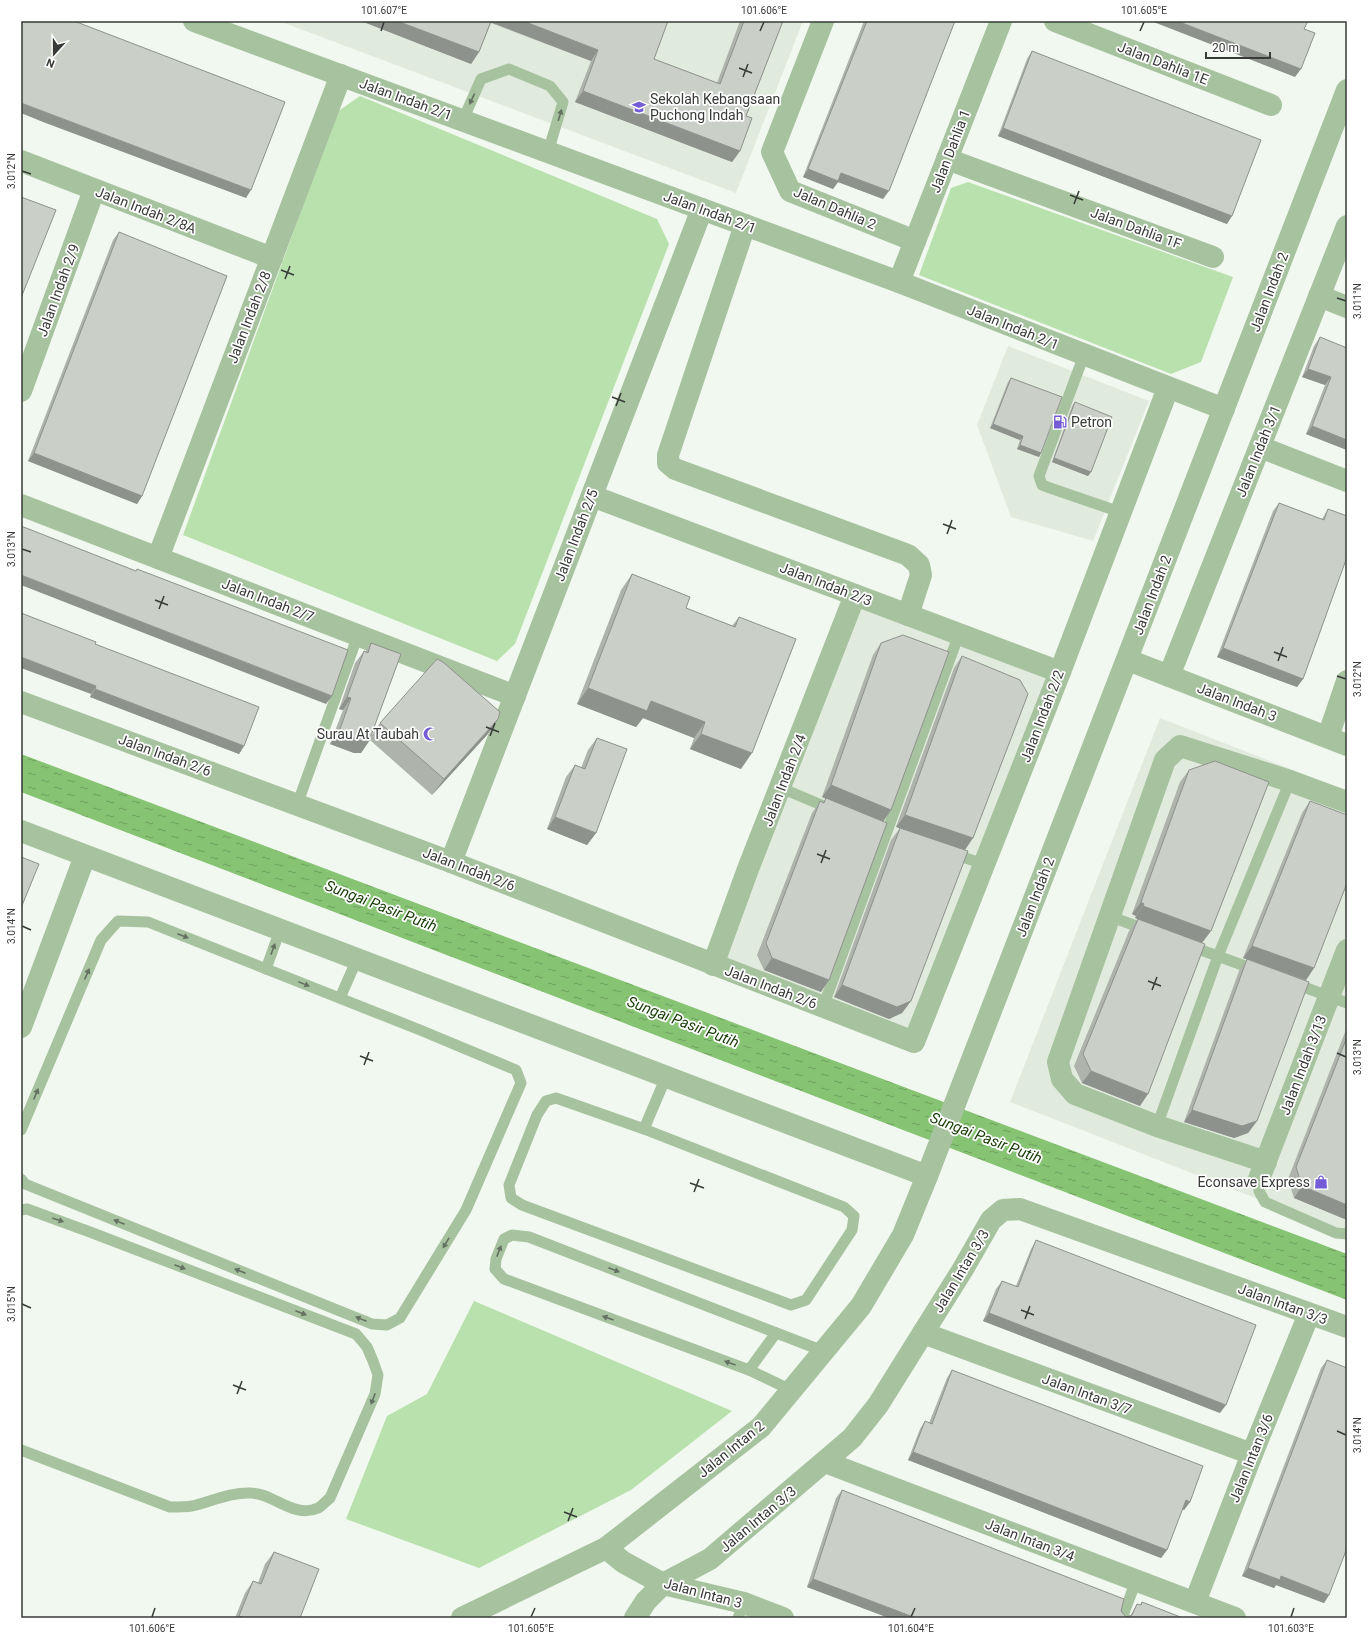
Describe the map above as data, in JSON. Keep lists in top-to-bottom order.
{
  "streets": {
    "street": [
      "Jalan Dahlia 1E",
      "Jalan Indah 2/1",
      "Jalan Dahlia 1",
      "Jalan Dahlia 2",
      "Jalan Indah 2/8A",
      "Jalan Dahlia 1F",
      "Jalan Indah 2/9",
      "Jalan Indah 2",
      "Jalan Indah 2/8",
      "Jalan Indah 3/1",
      "Jalan Indah 2/5",
      "Jalan Indah 2/3",
      "Jalan Indah 2/7",
      "Jalan Indah 3",
      "Jalan Indah 2/2",
      "Jalan Indah 2/6",
      "Jalan Indah 2/4",
      "Jalan Indah 3/13",
      "Jalan Intan 3/3",
      "Jalan Intan 3/7",
      "Jalan Intan 2",
      "Jalan Intan 3/6",
      "Jalan Intan 3/4",
      "Jalan Intan 3"
    ]
  },
  "crossings": [
    ["Jalan Indah 2/1", "Jalan Dahlia 1"],
    ["Jalan Indah 2/1", "Jalan Indah 2"],
    ["Jalan Indah 2/1", "Jalan Indah 2/8"],
    ["Jalan Indah 2/1", "Jalan Indah 2/5"],
    ["Jalan Indah 2/1", "Jalan Indah 2/2"],
    ["Jalan Dahlia 1", "Jalan Dahlia 2"],
    ["Jalan Dahlia 1", "Jalan Dahlia 1F"],
    ["Jalan Indah 2/8A", "Jalan Indah 2/9"],
    ["Jalan Indah 2/8A", "Jalan Indah 2/8"],
    ["Jalan Indah 2", "Jalan Indah 3"],
    ["Jalan Indah 2", "Jalan Intan 2"],
    ["Jalan Indah 2/8", "Jalan Indah 2/7"],
    ["Jalan Indah 3/1", "Jalan Indah 3"],
    ["Jalan Indah 2/5", "Jalan Indah 2/3"],
    ["Jalan Indah 2/5", "Jalan Indah 2/7"],
    ["Jalan Indah 2/5", "Jalan Indah 2/6"],
    ["Jalan Indah 2/3", "Jalan Indah 2/2"],
    ["Jalan Indah 2/3", "Jalan Indah 2/4"],
    ["Jalan Indah 2/2", "Jalan Indah 2/6"],
    ["Jalan Indah 2/6", "Jalan Indah 2/4"],
    ["Jalan Intan 3/3", "Jalan Intan 3/7"],
    ["Jalan Intan 3/3", "Jalan Intan 3/6"],
    ["Jalan Intan 3/3", "Jalan Intan 3/4"],
    ["Jalan Intan 3/3", "Jalan Intan 3"],
    ["Jalan Intan 3/7", "Jalan Intan 3/6"],
    ["Jalan Intan 2", "Jalan Intan 3"],
    ["Jalan Intan 3/6", "Jalan Intan 3/4"]
  ],
  "water": ["Sungai Pasir Putih"],
  "places": {
    "school or university": ["Sekolah Kebangsaan Puchong Indah"],
    "fuel station": ["Petron"],
    "mosque": ["Surau At Taubah"],
    "shop": ["Econsave Express"]
  },
  "scale_bar": "20 m",
  "north": "bottom",
  "coordinates": [
    "101.607°E",
    "101.606°E",
    "101.605°E",
    "3.012°N",
    "3.011°N",
    "3.013°N",
    "3.014°N",
    "3.015°N",
    "101.604°E",
    "101.603°E"
  ]
}
